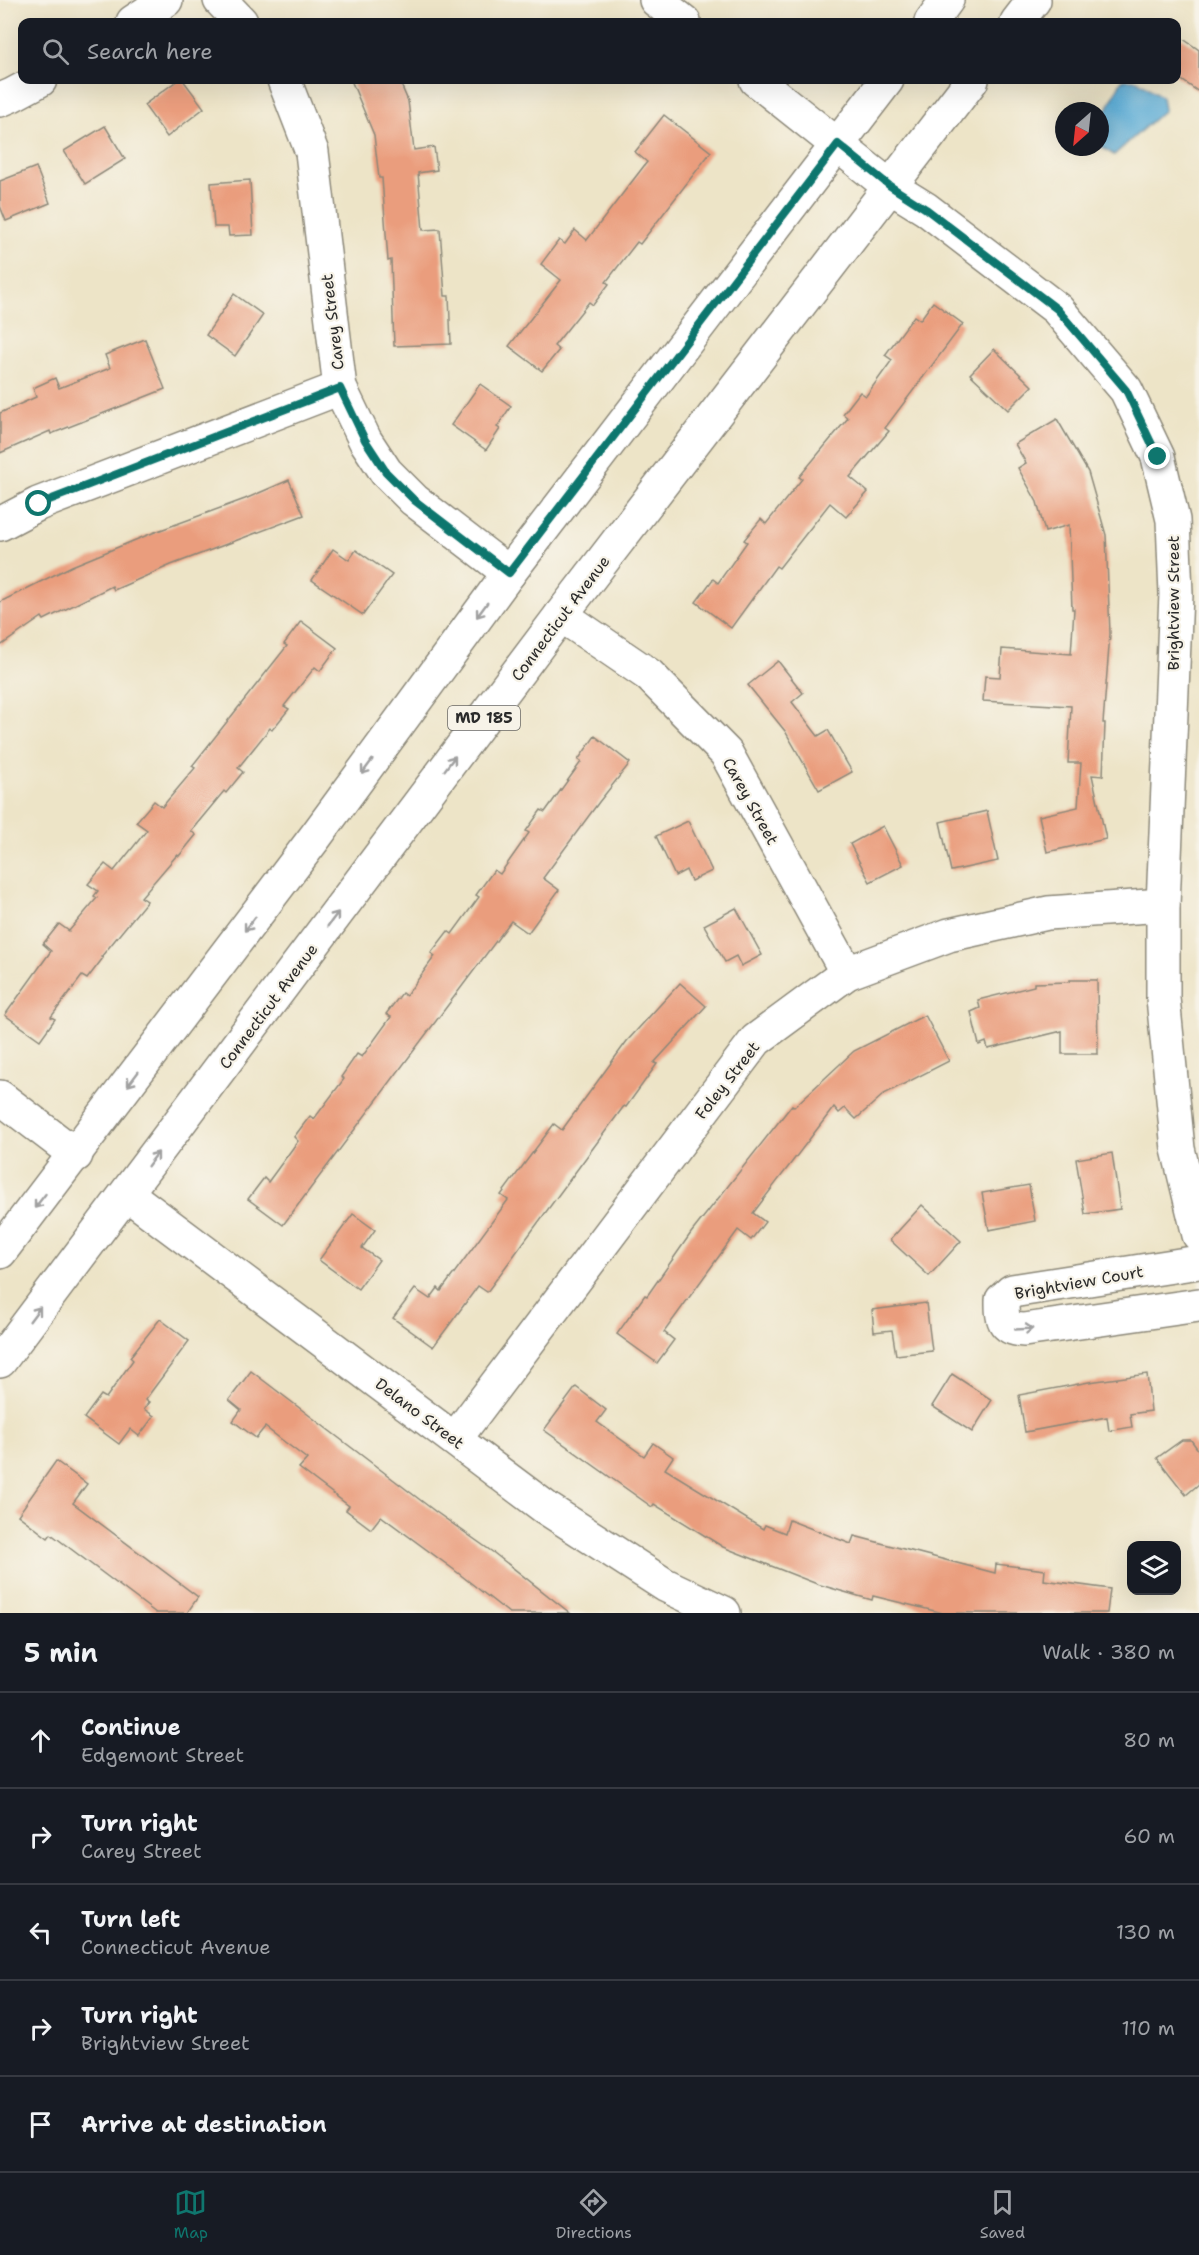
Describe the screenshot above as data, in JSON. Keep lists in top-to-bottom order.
{
  "streets": {
    "street": [
      "Carey Street",
      "Brightview Street",
      "Connecticut Avenue",
      "MD 185",
      "Foley Street",
      "Brightview Court",
      "Delano Street"
    ]
  },
  "crossings": [
    ["Carey Street", "Connecticut Avenue"],
    ["Carey Street", "Foley Street"],
    ["Brightview Street", "Connecticut Avenue"],
    ["Brightview Street", "Foley Street"],
    ["Connecticut Avenue", "Delano Street"],
    ["Foley Street", "Delano Street"]
  ],
  "north": "bottom left",
  "page": {
    "search": "Search here",
    "heading": ["5 min", "Walk · 380 m"],
    "list": [
      ["Continue", "Edgemont Street", "80 m"],
      ["Turn right", "Carey Street", "60 m"],
      ["Turn left", "Connecticut Avenue", "130 m"],
      ["Turn right", "Brightview Street", "110 m"],
      "Arrive at destination"
    ],
    "nav": ["Map", "Directions", "Saved"]
  }
}
